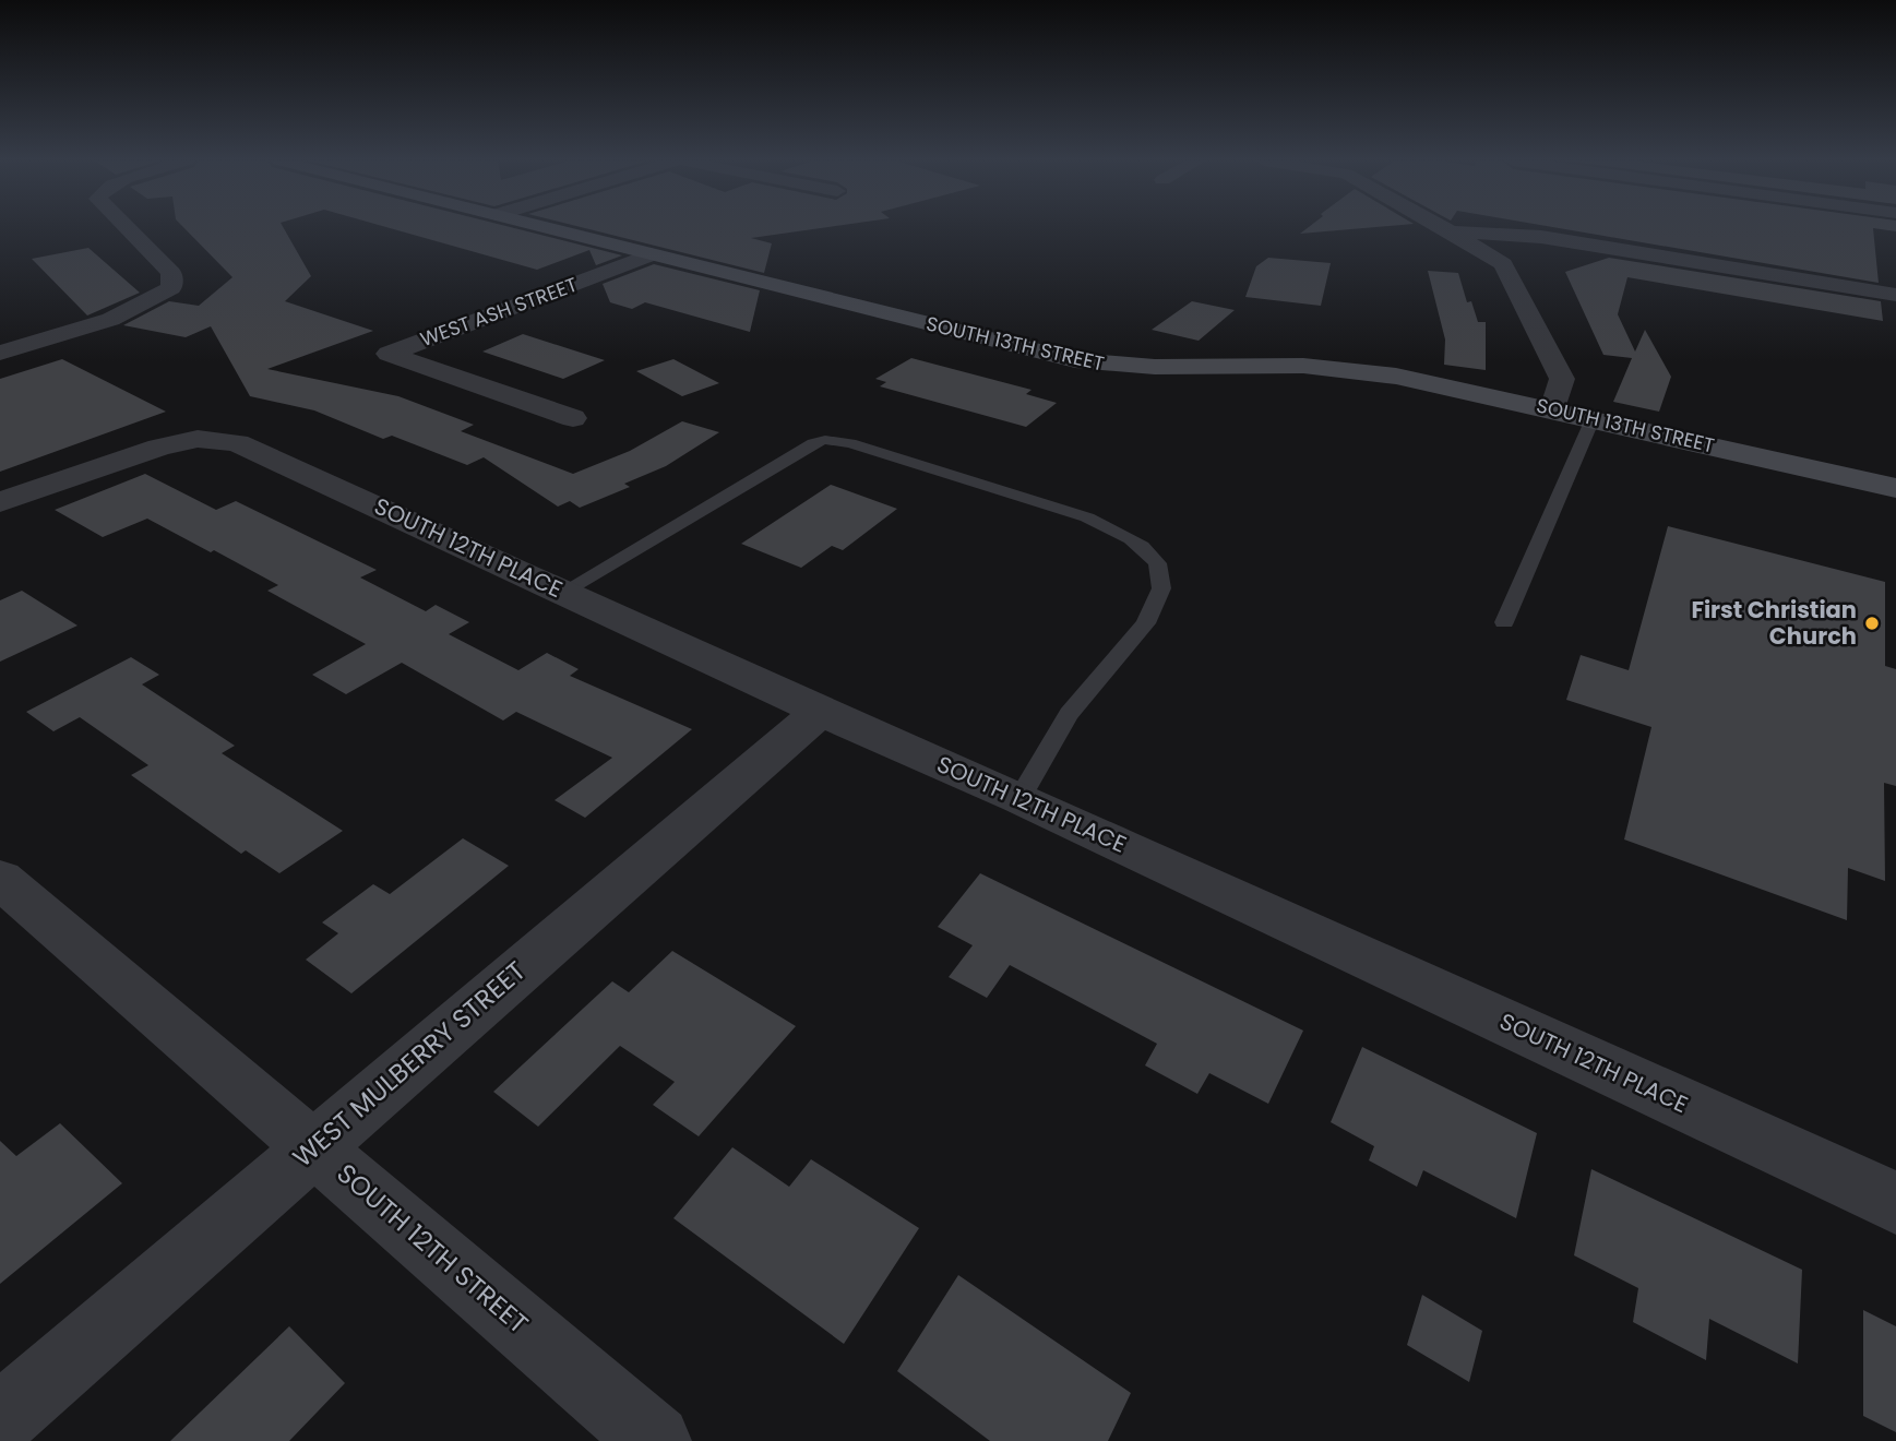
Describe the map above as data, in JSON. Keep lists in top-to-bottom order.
{
  "streets": {
    "street": [
      "WEST ASH STREET",
      "SOUTH 13TH STREET",
      "SOUTH 12TH PLACE",
      "WEST MULBERRY STREET",
      "SOUTH 12TH STREET"
    ]
  },
  "crossings": [
    ["WEST ASH STREET", "SOUTH 13TH STREET"],
    ["SOUTH 12TH PLACE", "WEST MULBERRY STREET"],
    ["WEST MULBERRY STREET", "SOUTH 12TH STREET"]
  ],
  "places": ["First Christian Church"]
}
